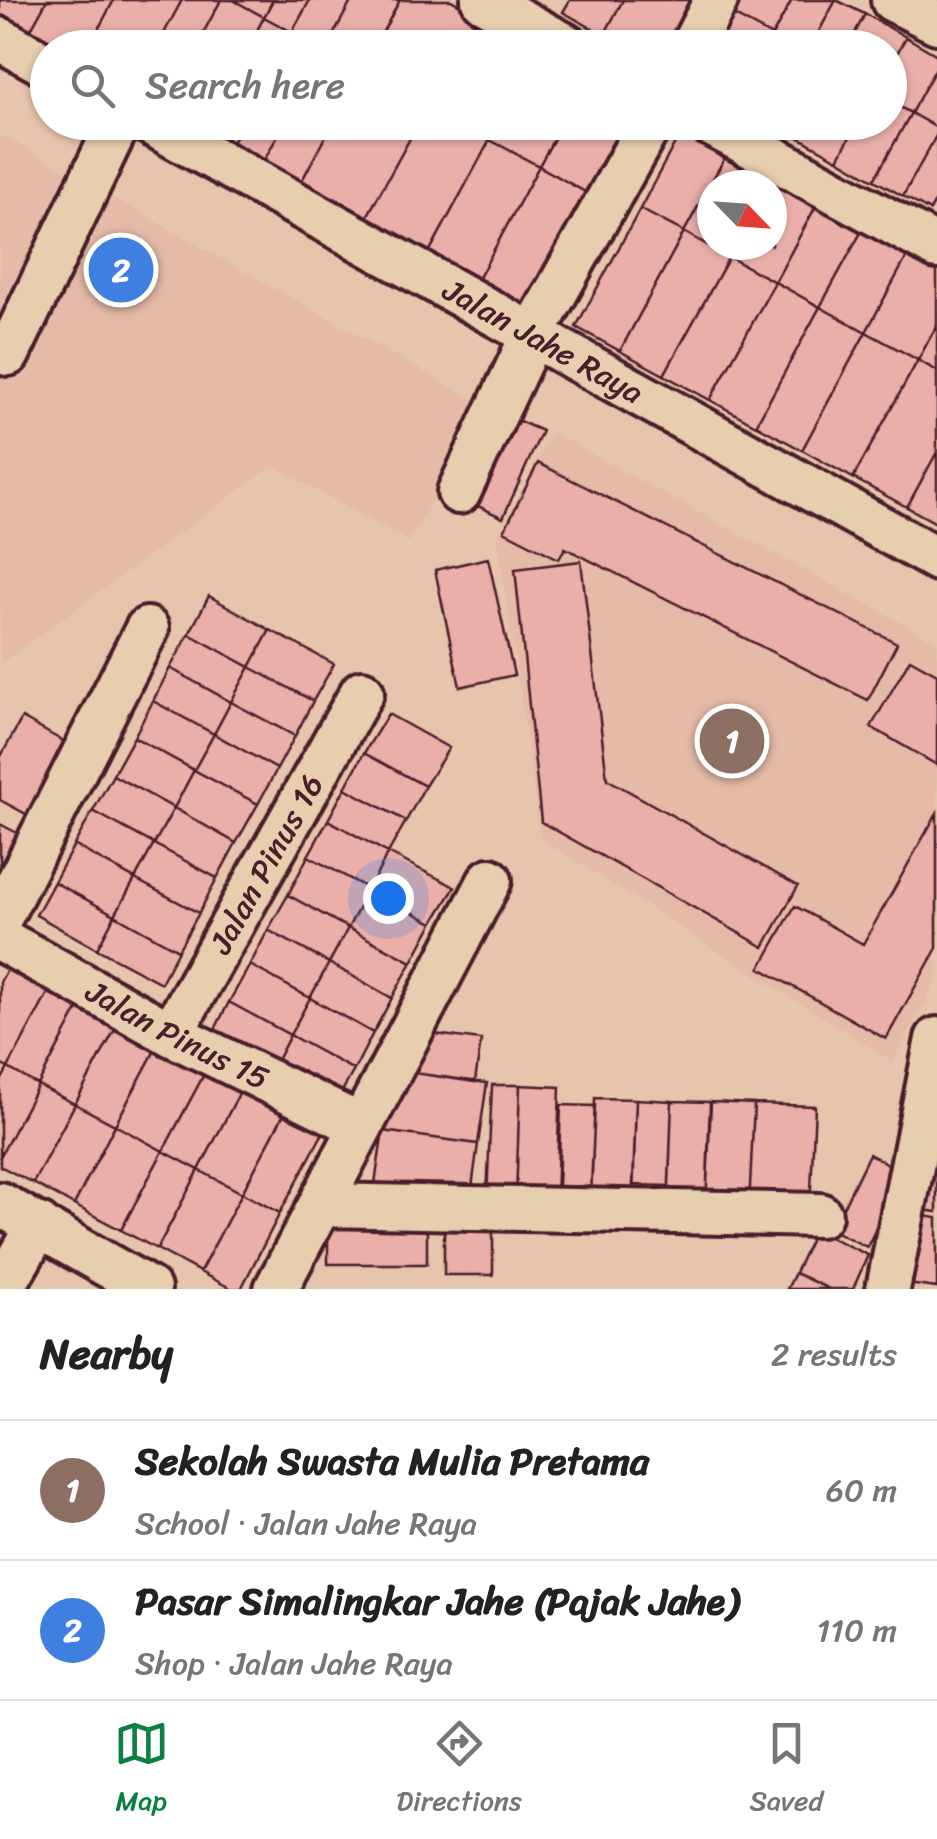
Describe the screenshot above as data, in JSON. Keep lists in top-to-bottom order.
{
  "streets": {
    "street": ["Jalan Jahe Raya", "Jalan Pinus 16", "Jalan Pinus 15"]
  },
  "crossings": [
    ["Jalan Pinus 16", "Jalan Pinus 15"]
  ],
  "north": "bottom right",
  "page": {
    "search": "Search here",
    "pins": ["2", "1"],
    "heading": ["Nearby", "2 results"],
    "list": [
      {
        "mark": "1",
        "name": "Sekolah Swasta Mulia Pretama",
        "note": "School · Jalan Jahe Raya",
        "value": "60 m"
      },
      {
        "mark": "2",
        "name": "Pasar Simalingkar Jahe (Pajak Jahe)",
        "note": "Shop · Jalan Jahe Raya",
        "value": "110 m"
      }
    ],
    "nav": ["Map", "Directions", "Saved"]
  }
}
